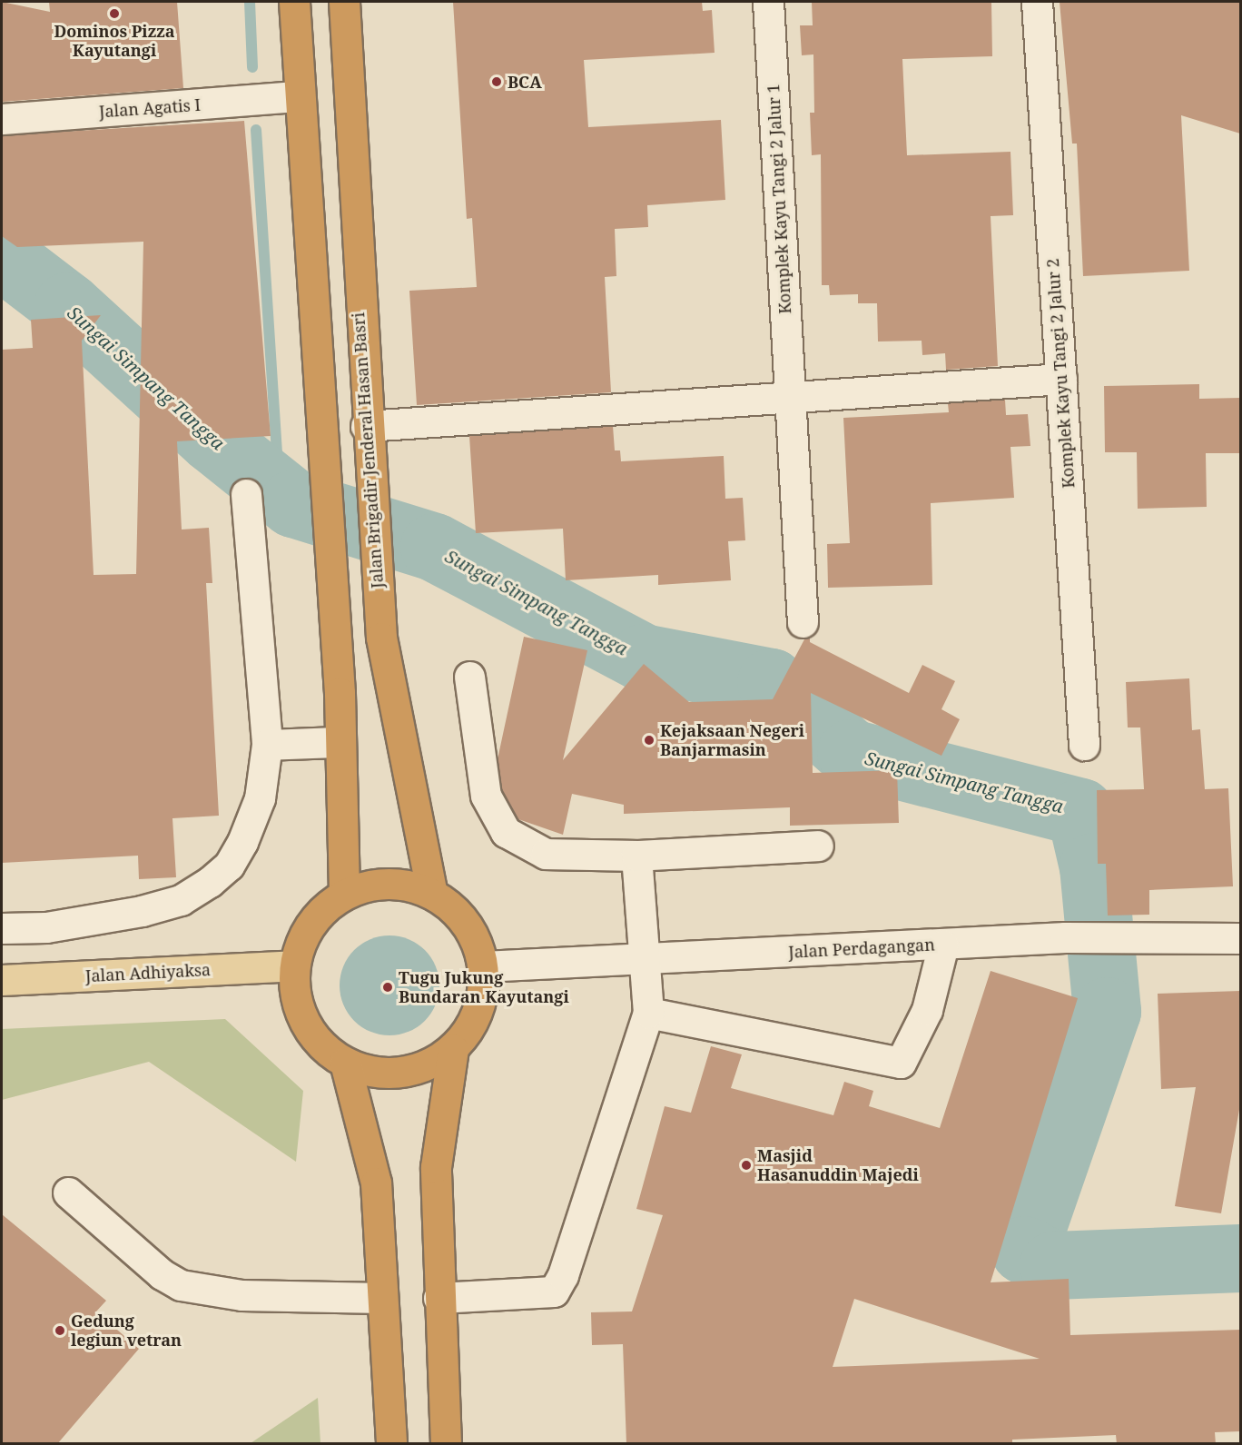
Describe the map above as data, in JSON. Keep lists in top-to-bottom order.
{
  "streets": {
    "highway": ["Jalan Brigadir Jenderal Hasan Basri"],
    "main road": ["Jalan Adhiyaksa"],
    "street": [
      "Jalan Agatis I",
      "Komplek Kayu Tangi 2 Jalur 1",
      "Komplek Kayu Tangi 2 Jalur 2",
      "Jalan Perdagangan"
    ]
  },
  "crossings": [
    ["Jalan Brigadir Jenderal Hasan Basri", "Jalan Perdagangan"],
    ["Jalan Brigadir Jenderal Hasan Basri", "Jalan Adhiyaksa"],
    ["Jalan Perdagangan", "Jalan Adhiyaksa"]
  ],
  "water": ["Sungai Simpang Tangga"],
  "places": [
    "Dominos Pizza Kayutangi",
    "BCA",
    "Kejaksaan Negeri Banjarmasin",
    "Tugu Jukung Bundaran Kayutangi",
    "Masjid Hasanuddin Majedi",
    "Gedung legiun vetran"
  ]
}
